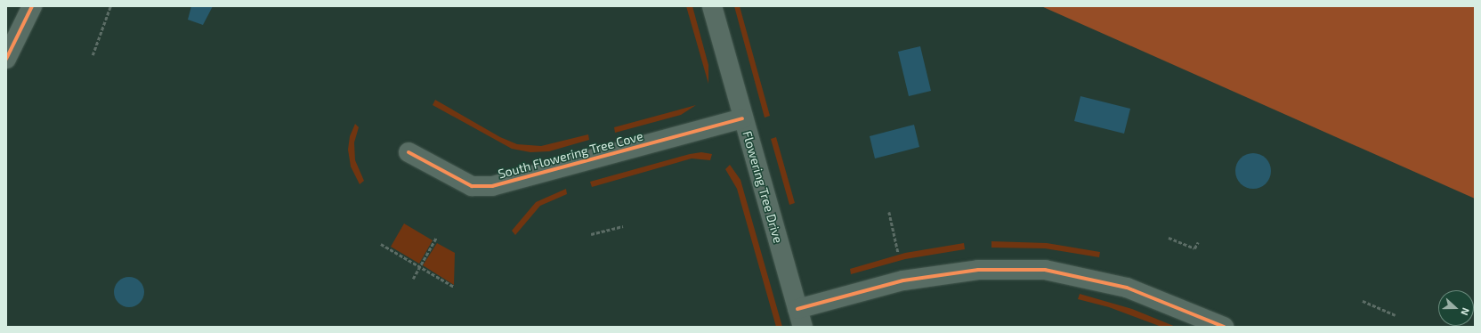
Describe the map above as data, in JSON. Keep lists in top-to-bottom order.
{
  "streets": {
    "street": ["South Flowering Tree Cove", "Flowering Tree Drive"]
  },
  "crossings": [
    ["South Flowering Tree Cove", "Flowering Tree Drive"]
  ],
  "north": "right"
}
